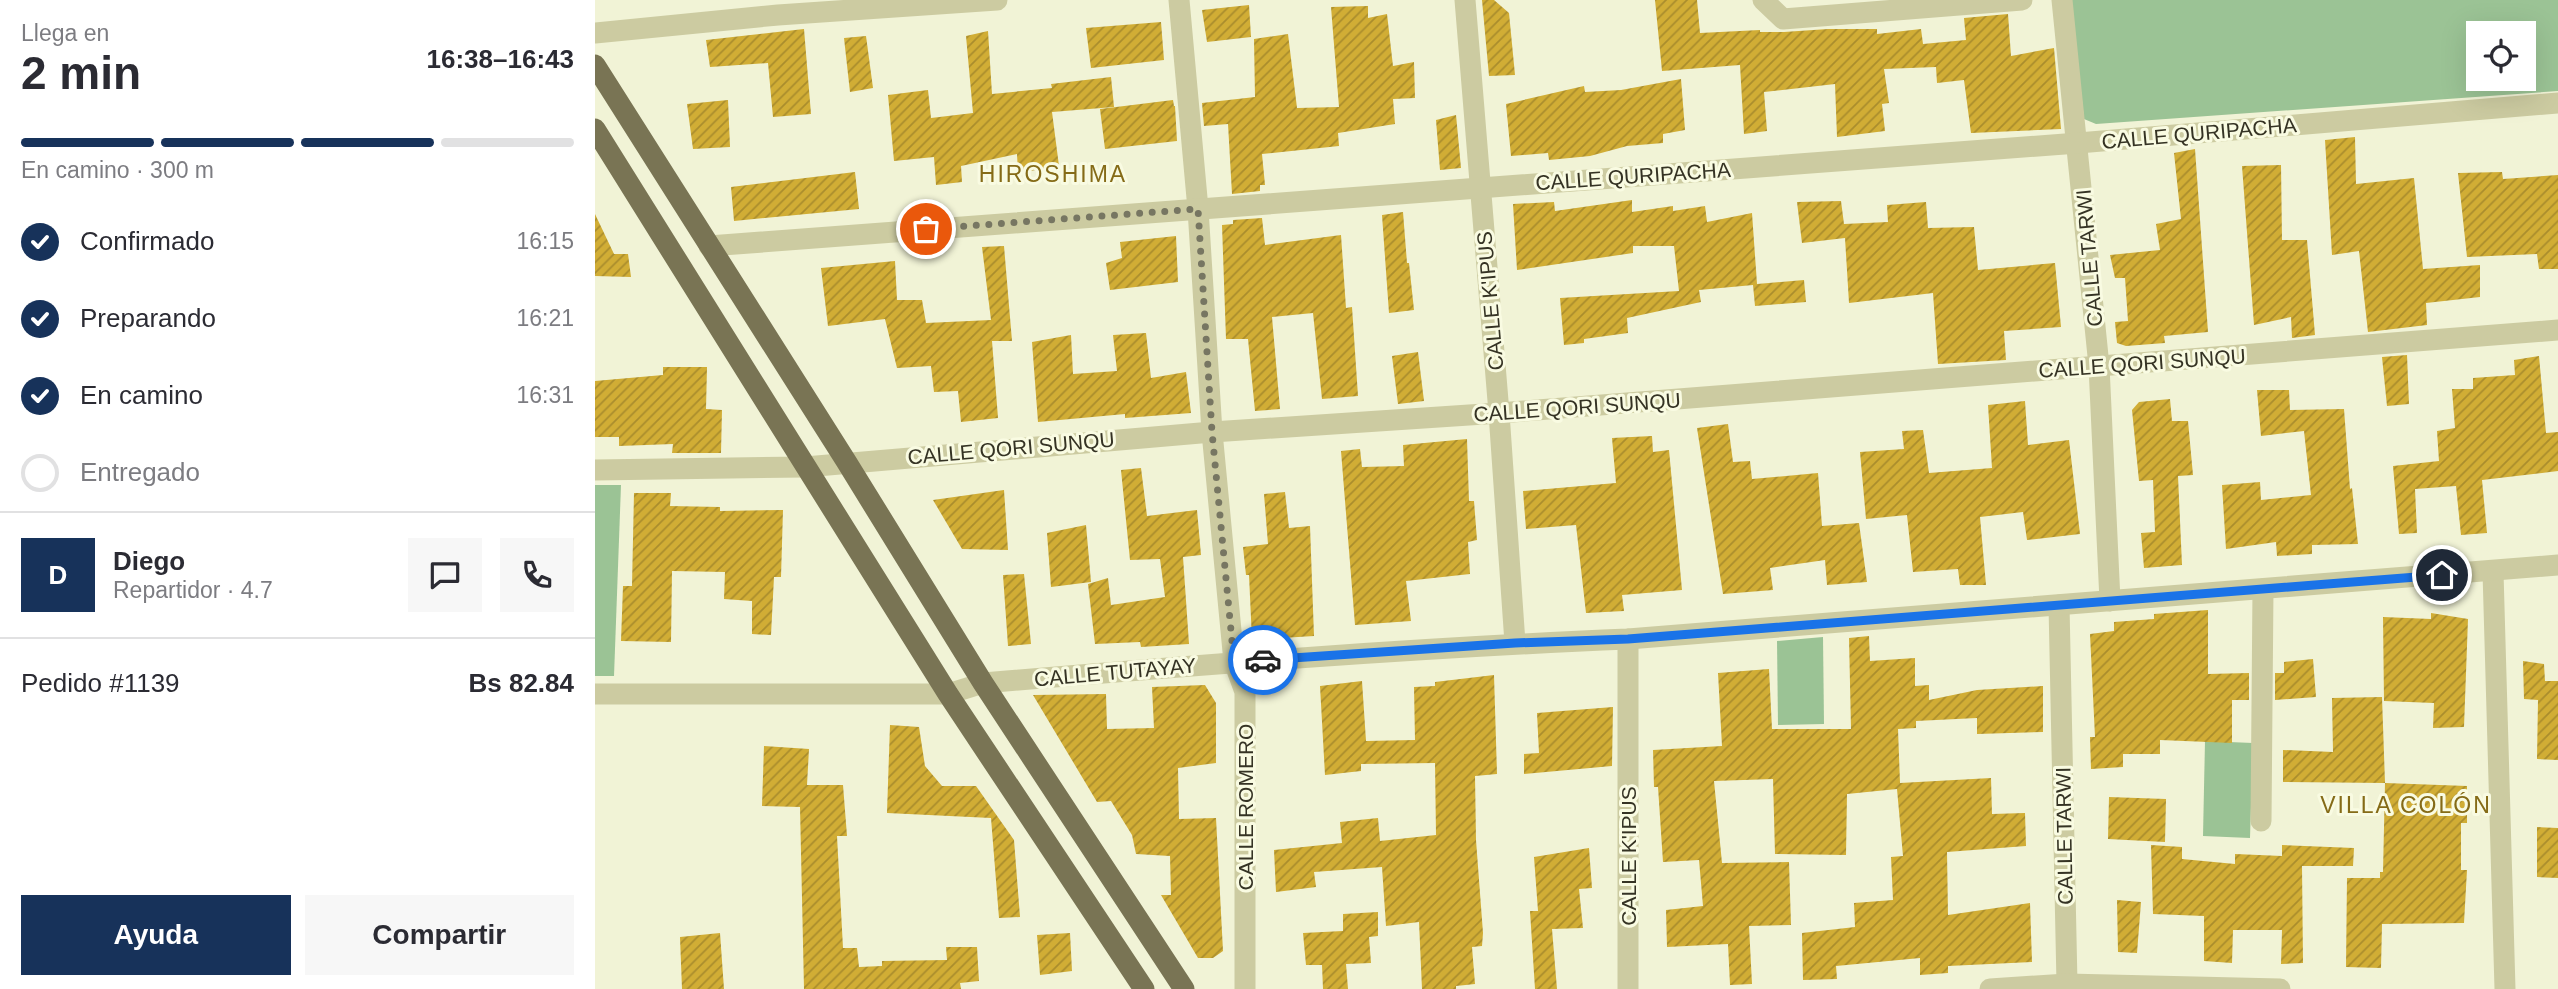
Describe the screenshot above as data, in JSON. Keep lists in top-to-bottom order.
{
  "streets": {
    "street": [
      "CALLE QURIPACHA",
      "CALLE TARWI",
      "CALLE K'IPUS",
      "CALLE QORI SUNQU",
      "CALLE TUTAYAY",
      "CALLE ROMERO"
    ]
  },
  "crossings": [
    ["CALLE QURIPACHA", "CALLE TARWI"],
    ["CALLE QURIPACHA", "CALLE K'IPUS"],
    ["CALLE QURIPACHA", "CALLE ROMERO"],
    ["CALLE TARWI", "CALLE QORI SUNQU"],
    ["CALLE TARWI", "CALLE TUTAYAY"],
    ["CALLE K'IPUS", "CALLE QORI SUNQU"],
    ["CALLE K'IPUS", "CALLE TUTAYAY"],
    ["CALLE QORI SUNQU", "CALLE ROMERO"],
    ["CALLE TUTAYAY", "CALLE ROMERO"]
  ],
  "districts": ["HIROSHIMA", "VILLA COLÓN"],
  "page": {
    "heading": ["2 min", "Llega en", "16:38–16:43"],
    "panel": [
      "Diego",
      "Repartidor · 4.7",
      "Pedido #1139",
      "Bs 82.84"
    ],
    "bar": "En camino · 300 m",
    "list": [
      ["Confirmado", "16:15"],
      ["Preparando", "16:21"],
      ["En camino", "16:31"],
      "Entregado"
    ],
    "round": "D",
    "buttons": ["Ayuda", "Compartir"]
  }
}
